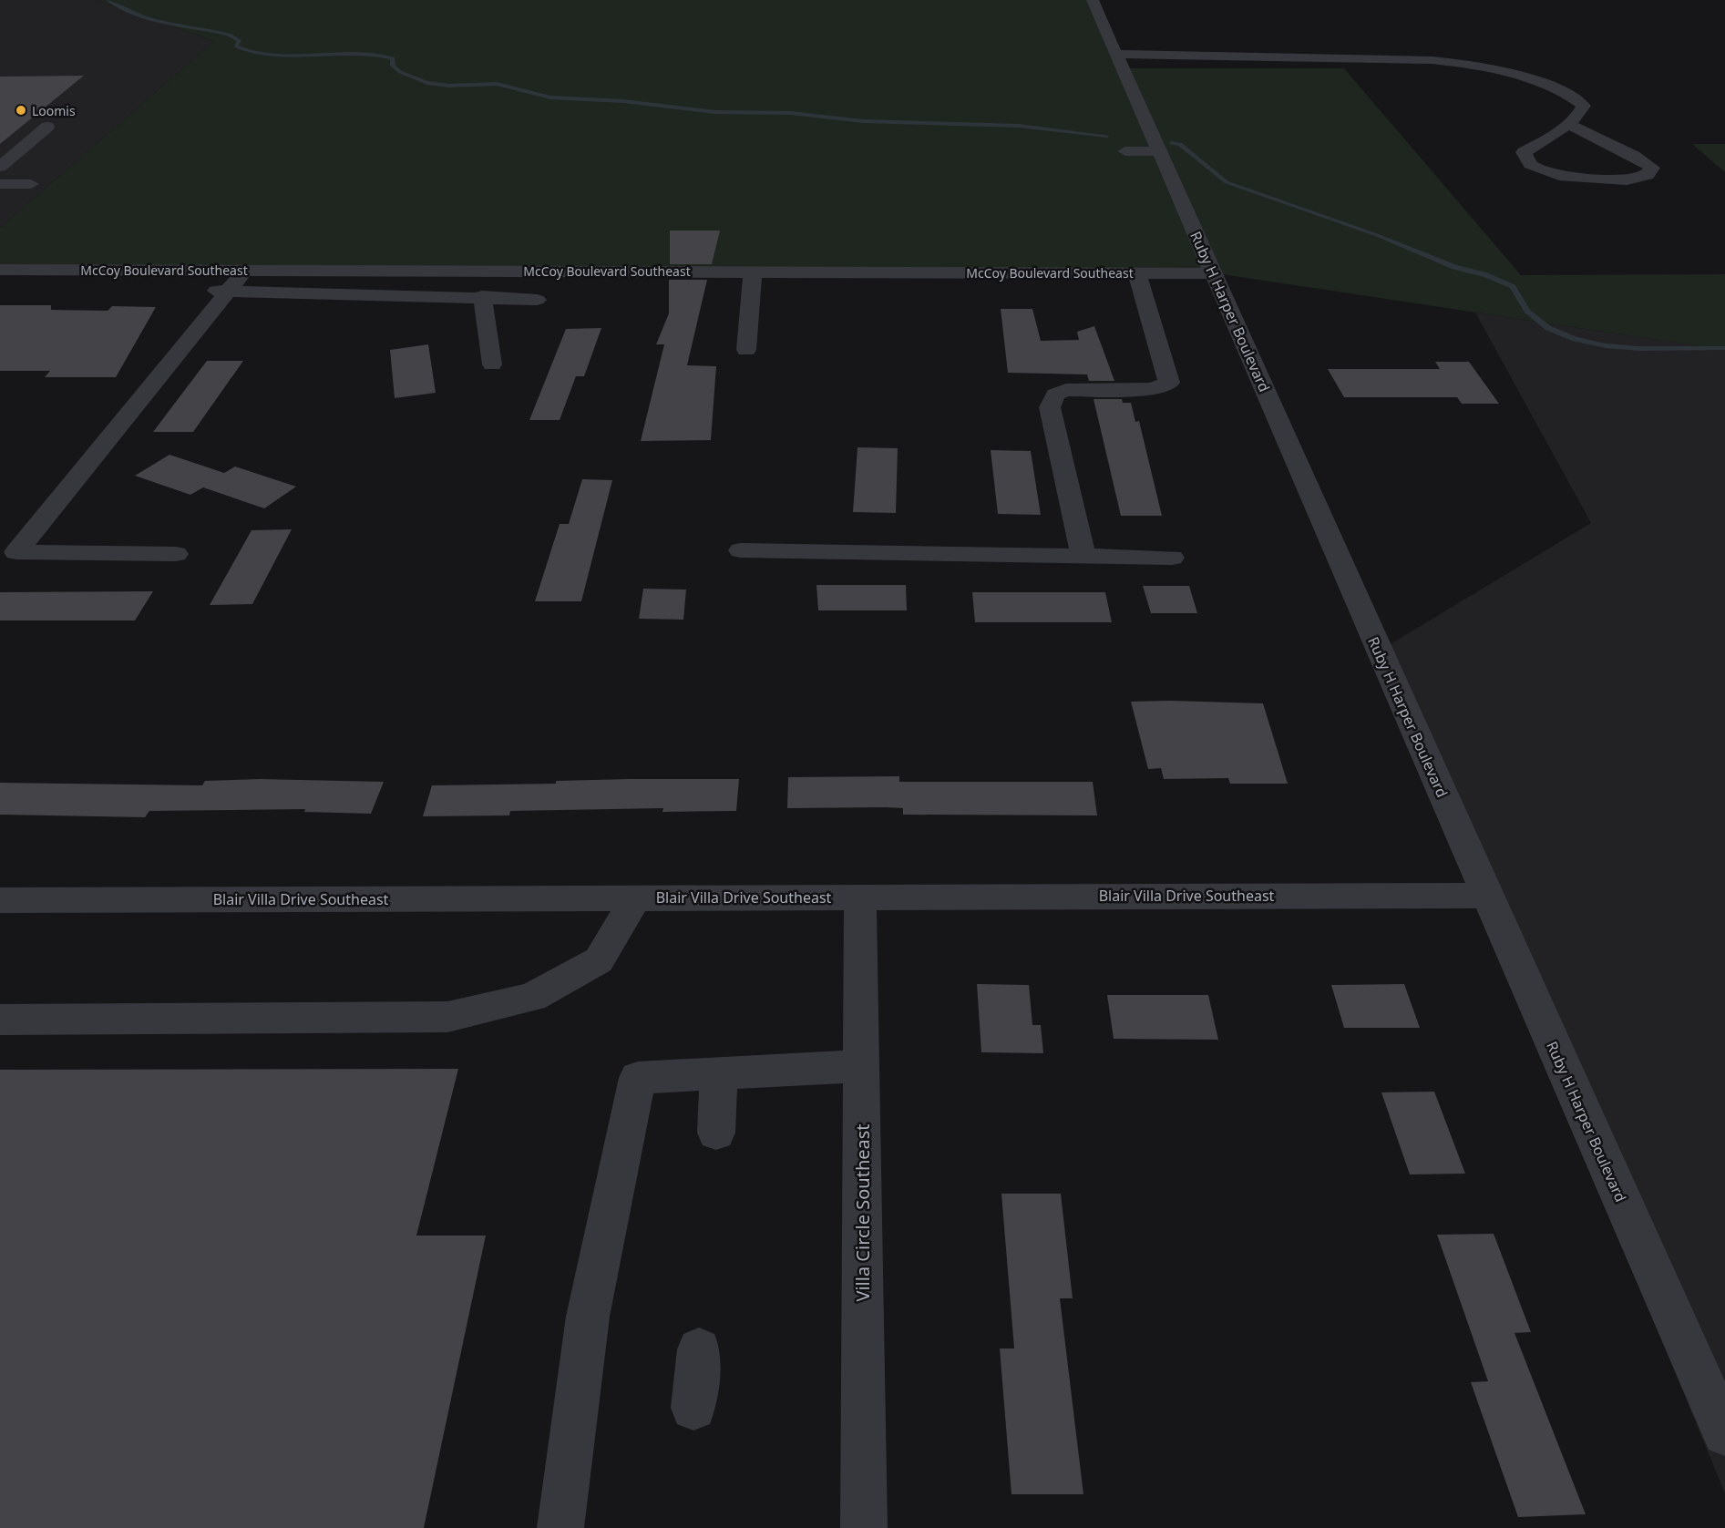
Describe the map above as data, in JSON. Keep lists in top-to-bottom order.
{
  "streets": {
    "street": [
      "McCoy Boulevard Southeast",
      "Ruby H Harper Boulevard",
      "Blair Villa Drive Southeast",
      "Villa Circle Southeast"
    ]
  },
  "crossings": [
    ["McCoy Boulevard Southeast", "Ruby H Harper Boulevard"],
    ["Ruby H Harper Boulevard", "Blair Villa Drive Southeast"],
    ["Blair Villa Drive Southeast", "Villa Circle Southeast"]
  ],
  "places": ["Loomis"]
}
